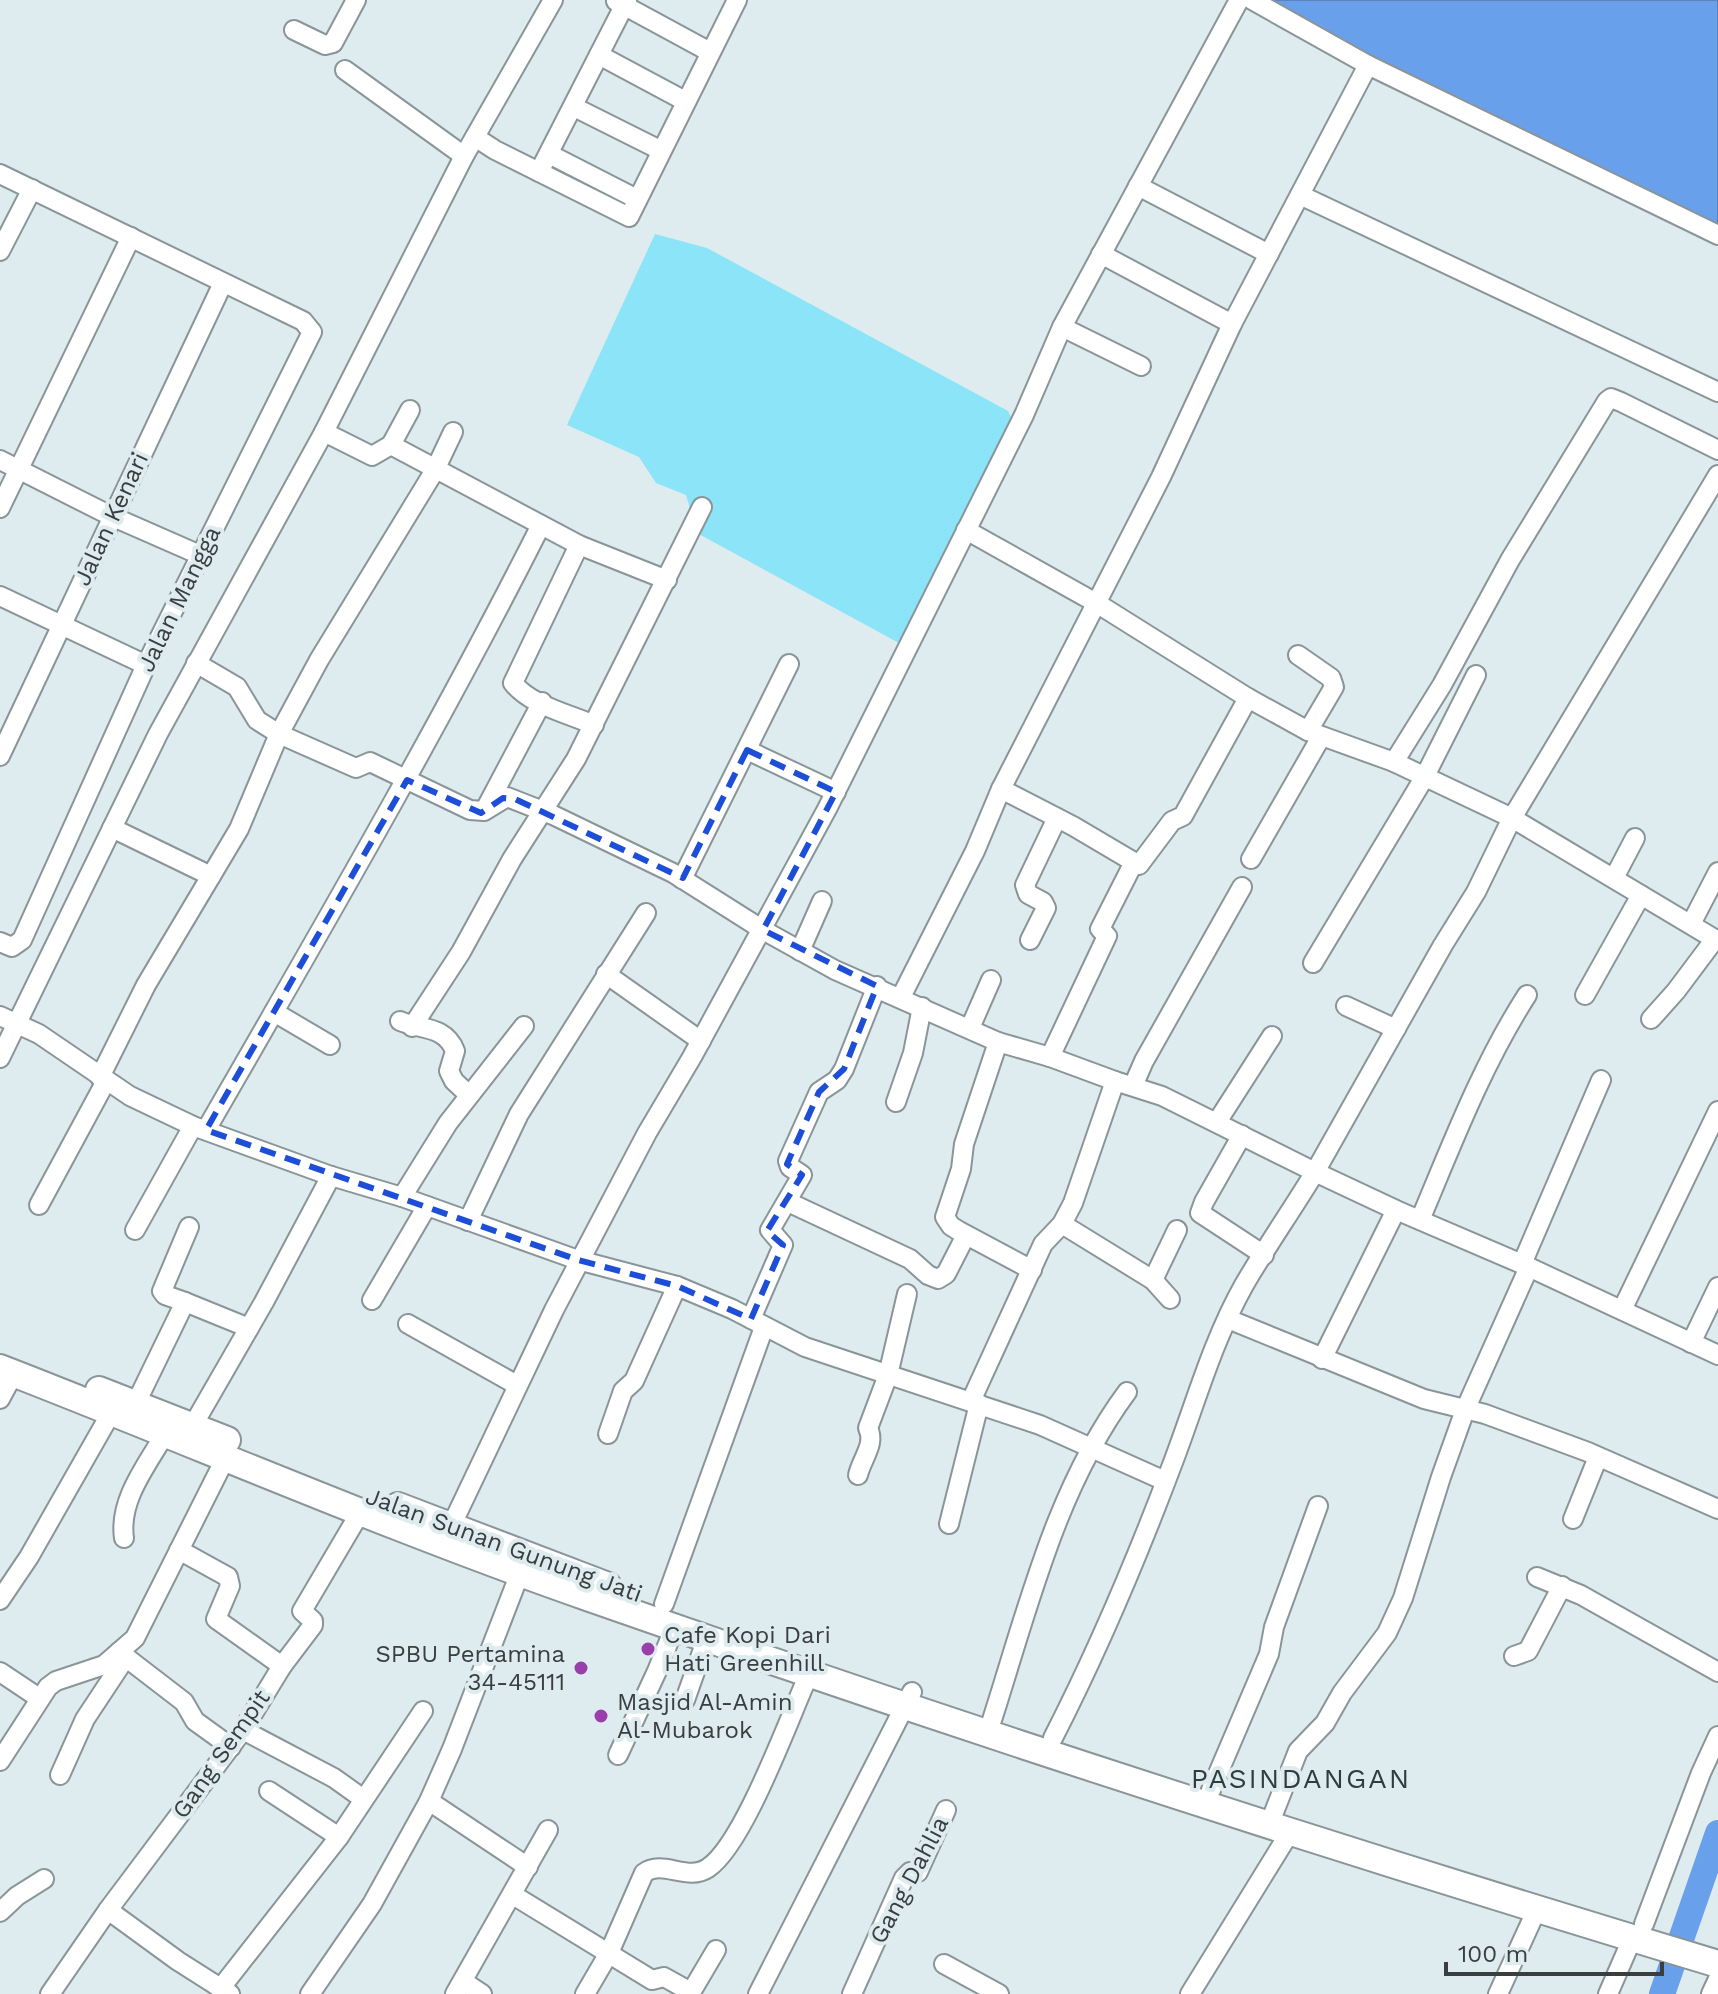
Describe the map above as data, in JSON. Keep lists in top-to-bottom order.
{
  "streets": {
    "highway": ["Jalan Sunan Gunung Jati"],
    "street": [
      "Jalan Kenari",
      "Jalan Mangga",
      "Gang Sempit",
      "Gang Dahlia"
    ]
  },
  "crossings": [
    ["Jalan Kenari", "Jalan Mangga"]
  ],
  "districts": ["PASINDANGAN"],
  "places": ["Cafe Kopi Dari Hati Greenhill", "SPBU Pertamina 34-45111", "Masjid Al-Amin Al-Mubarok"],
  "scale_bar": "100 m"
}
